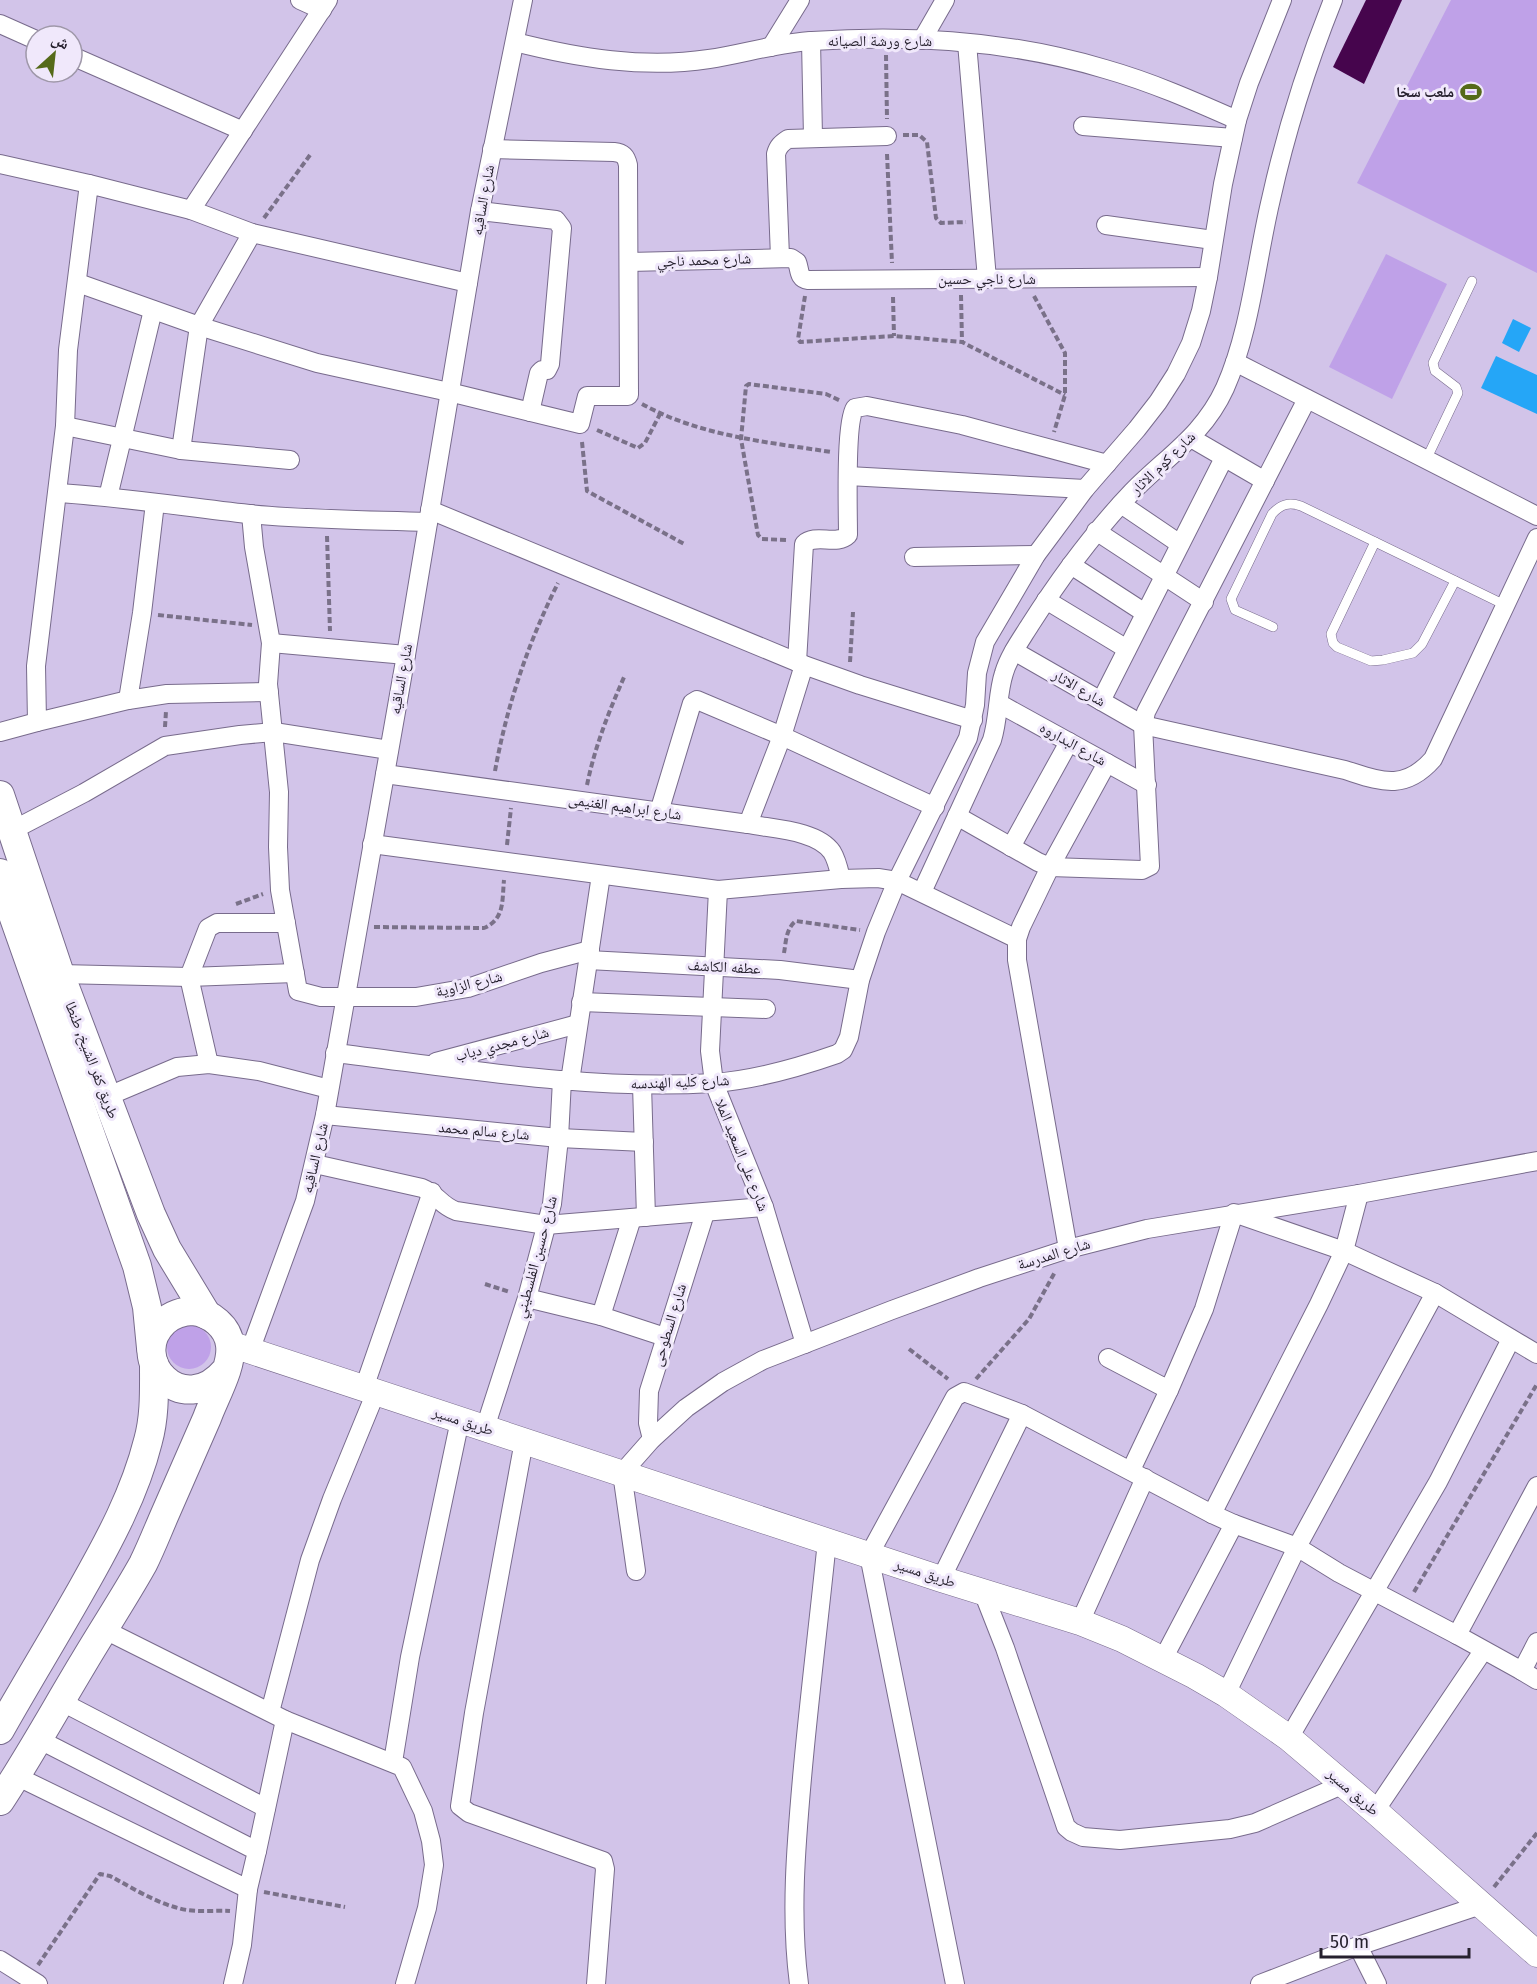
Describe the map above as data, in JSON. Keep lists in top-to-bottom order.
{
  "streets": {
    "main road": ["طريق كفر الشيخ, طنطا"],
    "street": [
      "شارع ورشة الصيانه",
      "شارع الساقيه",
      "شارع محمد ناجي",
      "شارع ناجي حسين",
      "شارع كوم الاثار",
      "شارع الاثار",
      "شارع البداروه",
      "شارع ابراهيم الغنيمى",
      "عطفه الكاشف",
      "شارع الزاوية",
      "شارع مجدي دياب",
      "شارع كليه الهندسه",
      "شارع سالم محمد",
      "شارع على السعيد الملا",
      "شارع المدرسة",
      "شارع حسين الفلسطيني",
      "شارع السطوحى",
      "طريق مسير"
    ]
  },
  "crossings": [
    ["شارع ورشة الصيانه", "شارع الساقيه"],
    ["شارع الساقيه", "شارع ابراهيم الغنيمى"],
    ["شارع الساقيه", "شارع الزاوية"],
    ["شارع الساقيه", "طريق كفر الشيخ, طنطا"],
    ["شارع الساقيه", "شارع كليه الهندسه"],
    ["شارع الساقيه", "شارع سالم محمد"],
    ["شارع الساقيه", "طريق مسير"],
    ["شارع كوم الاثار", "شارع الاثار"],
    ["شارع كوم الاثار", "شارع البداروه"],
    ["عطفه الكاشف", "شارع الزاوية"],
    ["عطفه الكاشف", "شارع كليه الهندسه"],
    ["عطفه الكاشف", "شارع على السعيد الملا"],
    ["عطفه الكاشف", "شارع حسين الفلسطيني"],
    ["شارع الزاوية", "شارع حسين الفلسطيني"],
    ["شارع مجدي دياب", "شارع كليه الهندسه"],
    ["شارع مجدي دياب", "شارع حسين الفلسطيني"],
    ["طريق كفر الشيخ, طنطا", "طريق مسير"],
    ["شارع كليه الهندسه", "شارع على السعيد الملا"],
    ["شارع كليه الهندسه", "شارع حسين الفلسطيني"],
    ["شارع سالم محمد", "شارع حسين الفلسطيني"],
    ["شارع على السعيد الملا", "شارع المدرسة"],
    ["شارع المدرسة", "شارع السطوحى"],
    ["شارع المدرسة", "طريق مسير"],
    ["شارع حسين الفلسطيني", "طريق مسير"]
  ],
  "places": {
    "sports": ["ملعب سخا"]
  },
  "scale_bar": "50 m",
  "north": "top right"
}
